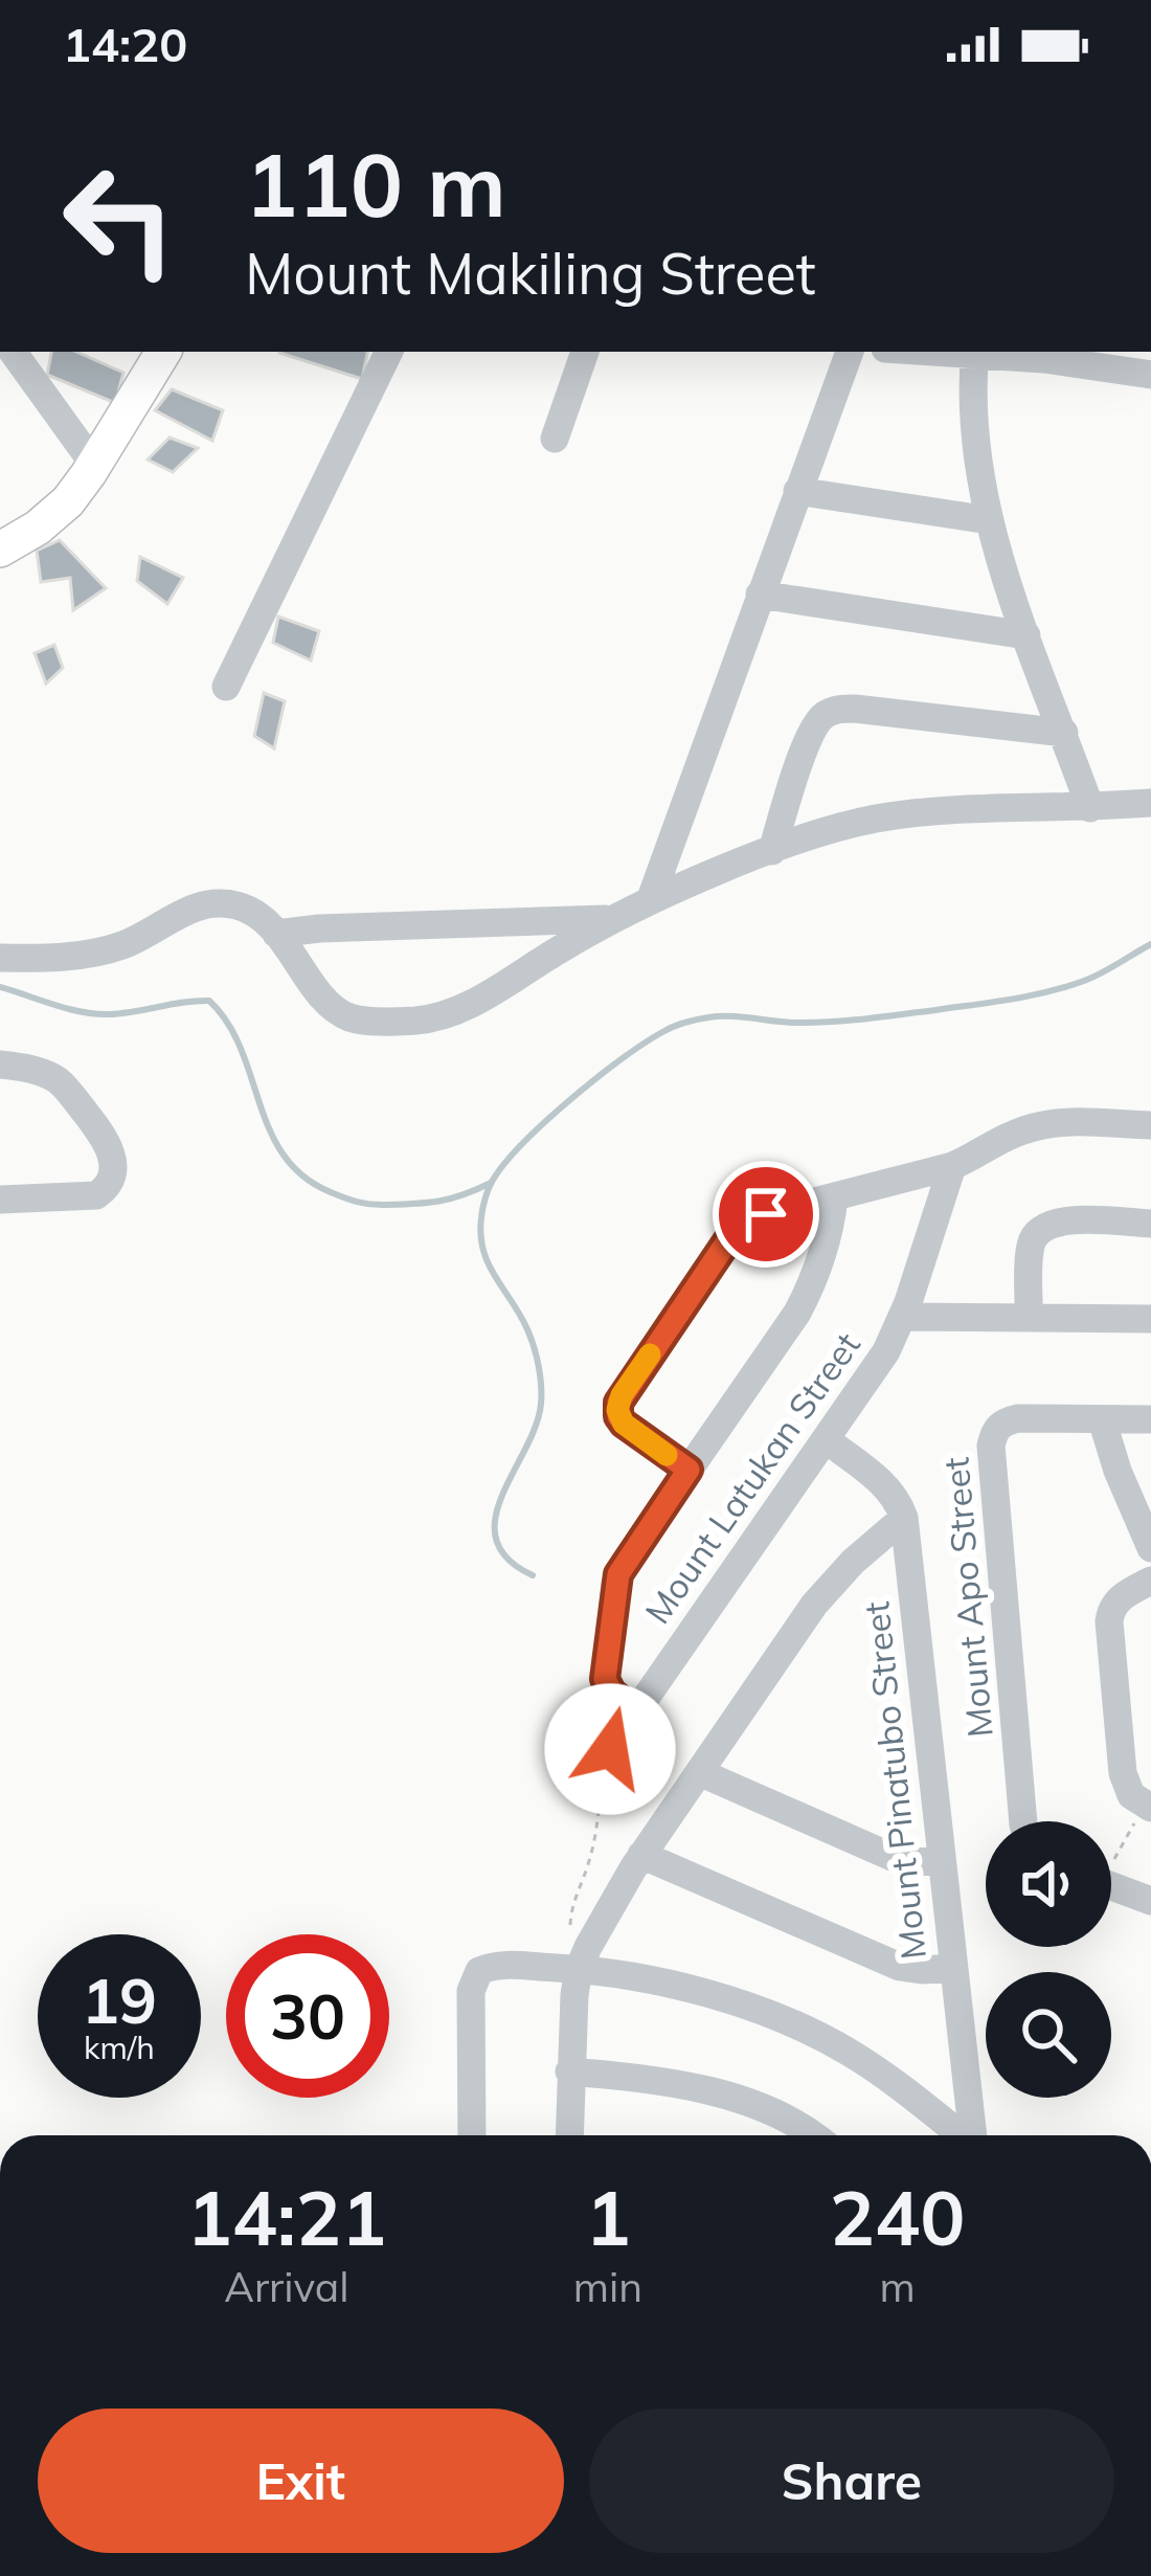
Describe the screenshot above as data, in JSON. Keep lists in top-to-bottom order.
{
  "streets": {
    "street": ["Mount Latukan Street", "Mount Apo Street", "Mount Pinatubo Street"]
  },
  "page": {
    "status": "14:20",
    "turn": ["110 m", "Mount Makiling Street"],
    "speed": "19 km/h",
    "limit": "30",
    "eta": [
      "14:21",
      "Arrival",
      "1",
      "min",
      "240",
      "m"
    ],
    "buttons": ["Exit", "Share"]
  }
}
